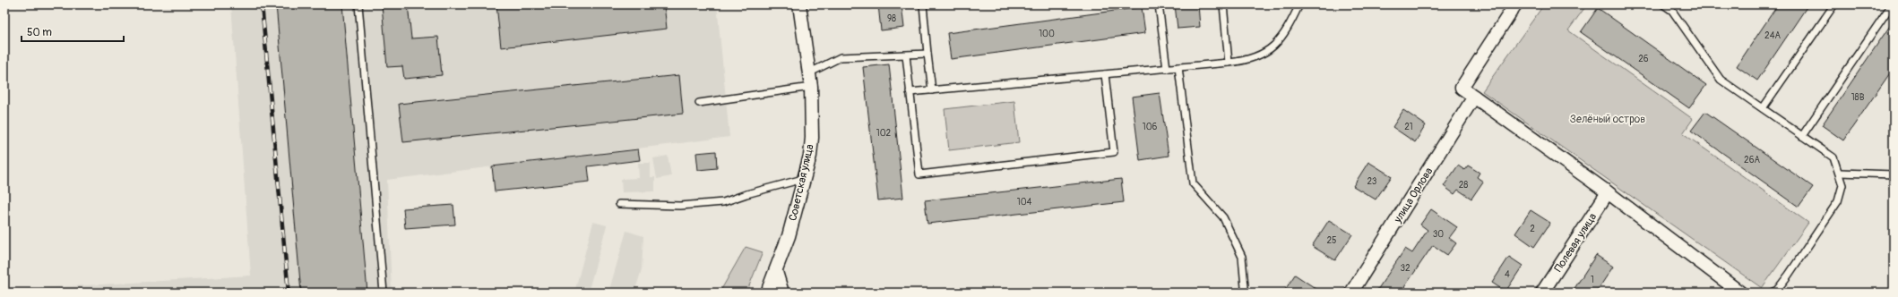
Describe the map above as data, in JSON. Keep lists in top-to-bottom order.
{
  "streets": {
    "street": ["Советская улица", "улица Орлова", "Полевая улица"]
  },
  "parks": ["Зелёный остров"],
  "house_numbers": [
    "98",
    "100",
    "24А",
    "26",
    "18В",
    "106",
    "21",
    "102",
    "26А",
    "23",
    "28",
    "104",
    "2",
    "30",
    "25",
    "32",
    "4",
    "1"
  ],
  "scale_bar": "50 m"
}
